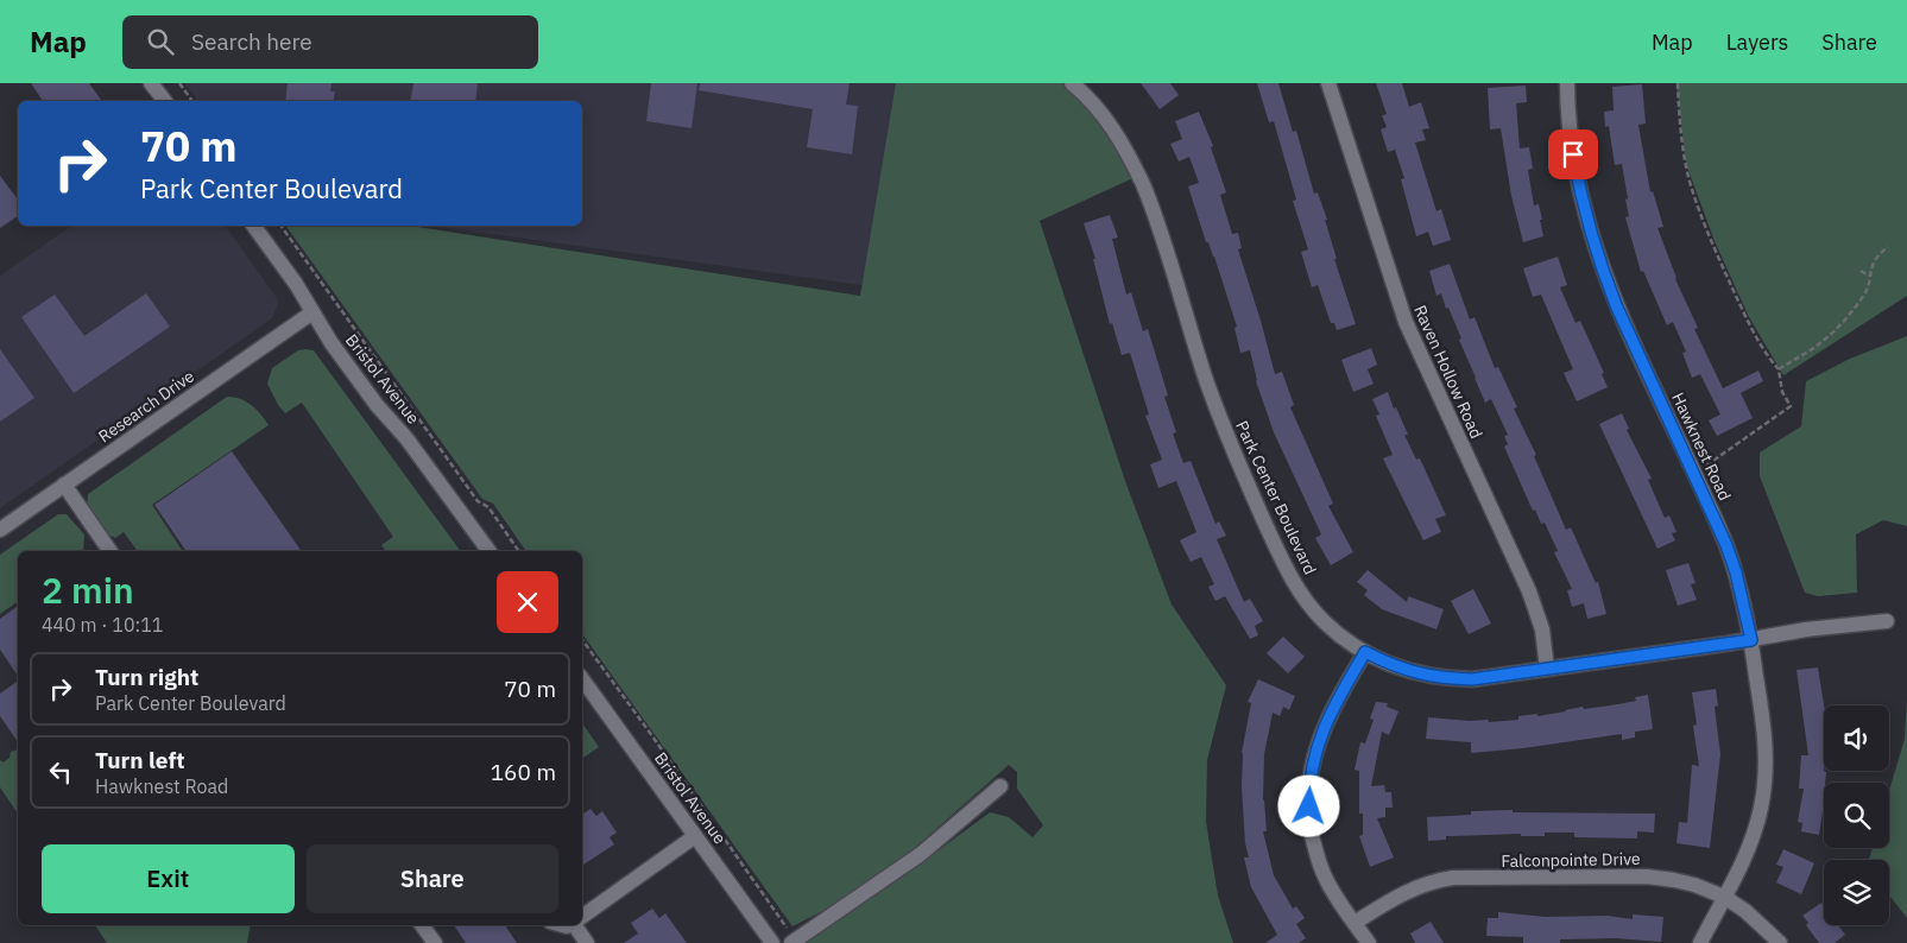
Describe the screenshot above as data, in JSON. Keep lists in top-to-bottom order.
{
  "streets": {
    "street": [
      "Raven Hollow Road",
      "Bristol Avenue",
      "Research Drive",
      "Hawknest Road",
      "Park Center Boulevard",
      "Falconpointe Drive"
    ]
  },
  "crossings": [
    ["Raven Hollow Road", "Park Center Boulevard"],
    ["Bristol Avenue", "Research Drive"],
    ["Hawknest Road", "Park Center Boulevard"],
    ["Hawknest Road", "Falconpointe Drive"]
  ],
  "page": {
    "header": "Map",
    "search": "Search here",
    "nav": ["Map", "Layers", "Share"],
    "turn": ["70 m", "Park Center Boulevard"],
    "heading": ["2 min", "440 m · 10:11"],
    "list": [
      {
        "name": "Turn right",
        "note": "Park Center Boulevard",
        "value": "70 m"
      },
      {
        "name": "Turn left",
        "note": "Hawknest Road",
        "value": "160 m"
      }
    ],
    "buttons": ["Exit", "Share"]
  }
}
